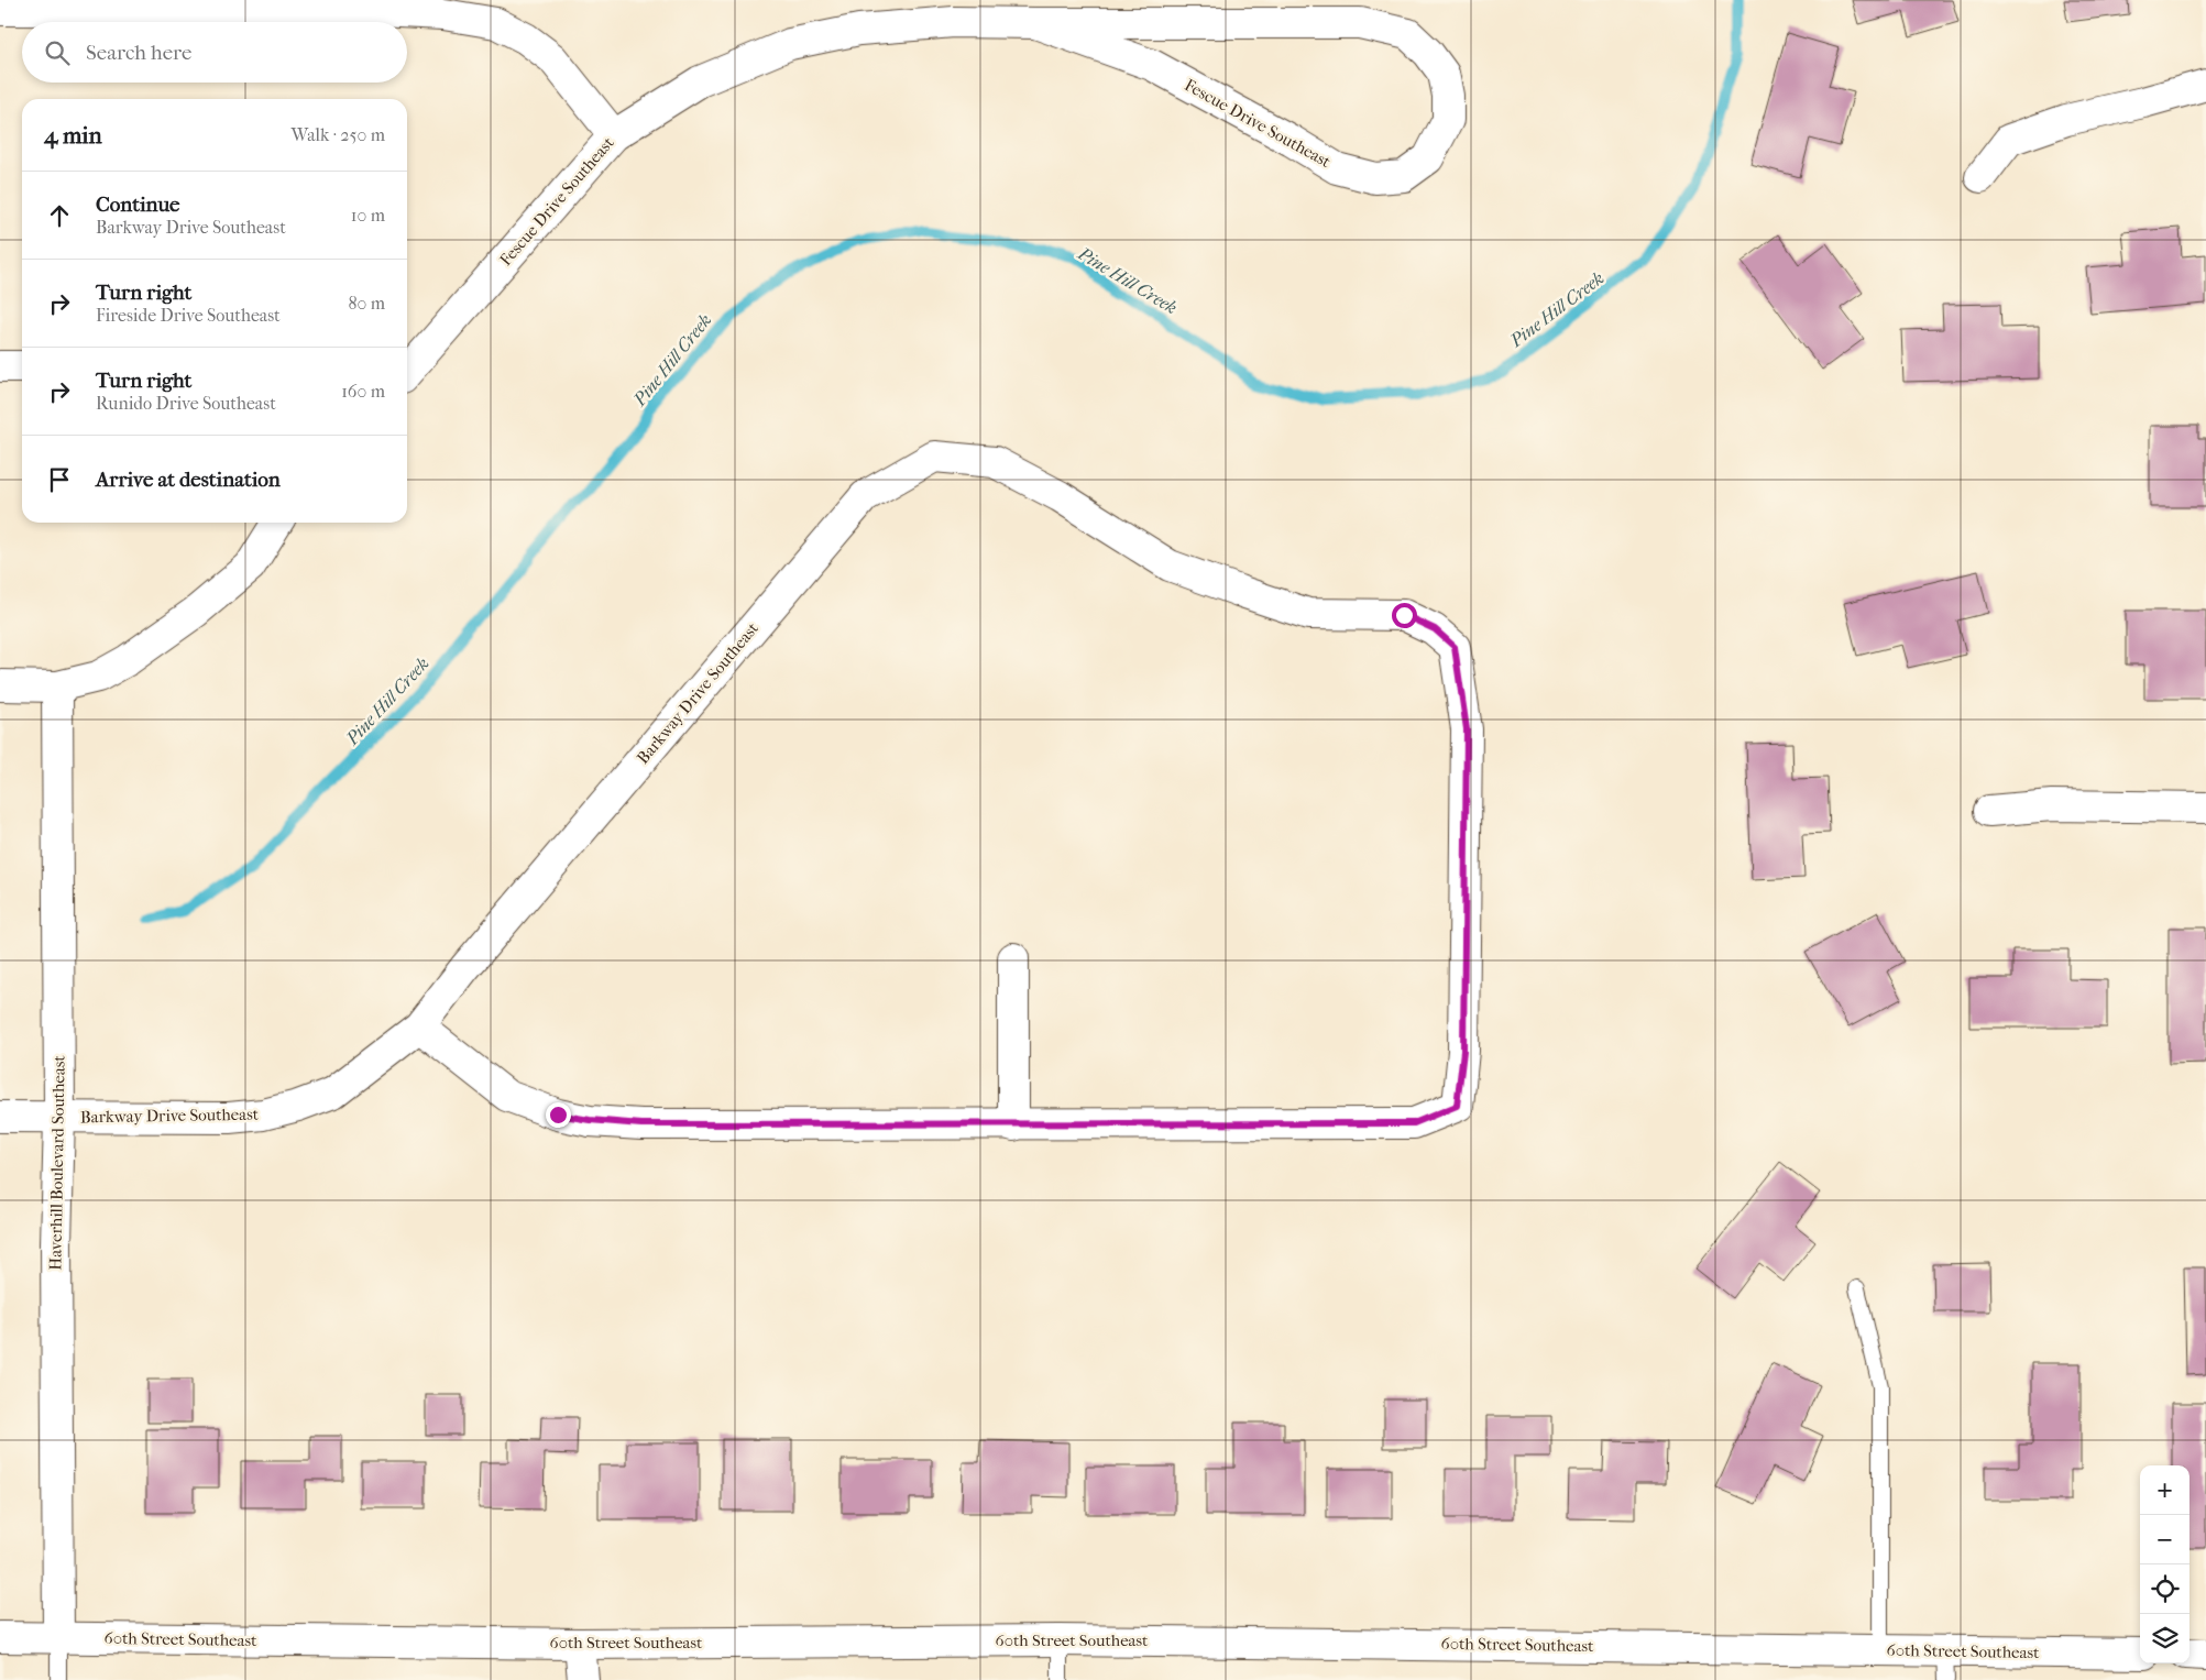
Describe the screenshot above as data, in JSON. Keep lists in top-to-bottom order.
{
  "streets": {
    "street": [
      "Fescue Drive Southeast",
      "Barkway Drive Southeast",
      "Haverhill Boulevard Southeast",
      "60th Street Southeast"
    ]
  },
  "crossings": [
    ["Barkway Drive Southeast", "Haverhill Boulevard Southeast"],
    ["Haverhill Boulevard Southeast", "60th Street Southeast"]
  ],
  "water": ["Pine Hill Creek"],
  "page": {
    "search": "Search here",
    "heading": ["4 min", "Walk · 250 m"],
    "list": [
      ["Continue", "Barkway Drive Southeast", "10 m"],
      ["Turn right", "Fireside Drive Southeast", "80 m"],
      ["Turn right", "Runido Drive Southeast", "160 m"],
      "Arrive at destination"
    ],
    "map_buttons": ["+", "−"]
  }
}
